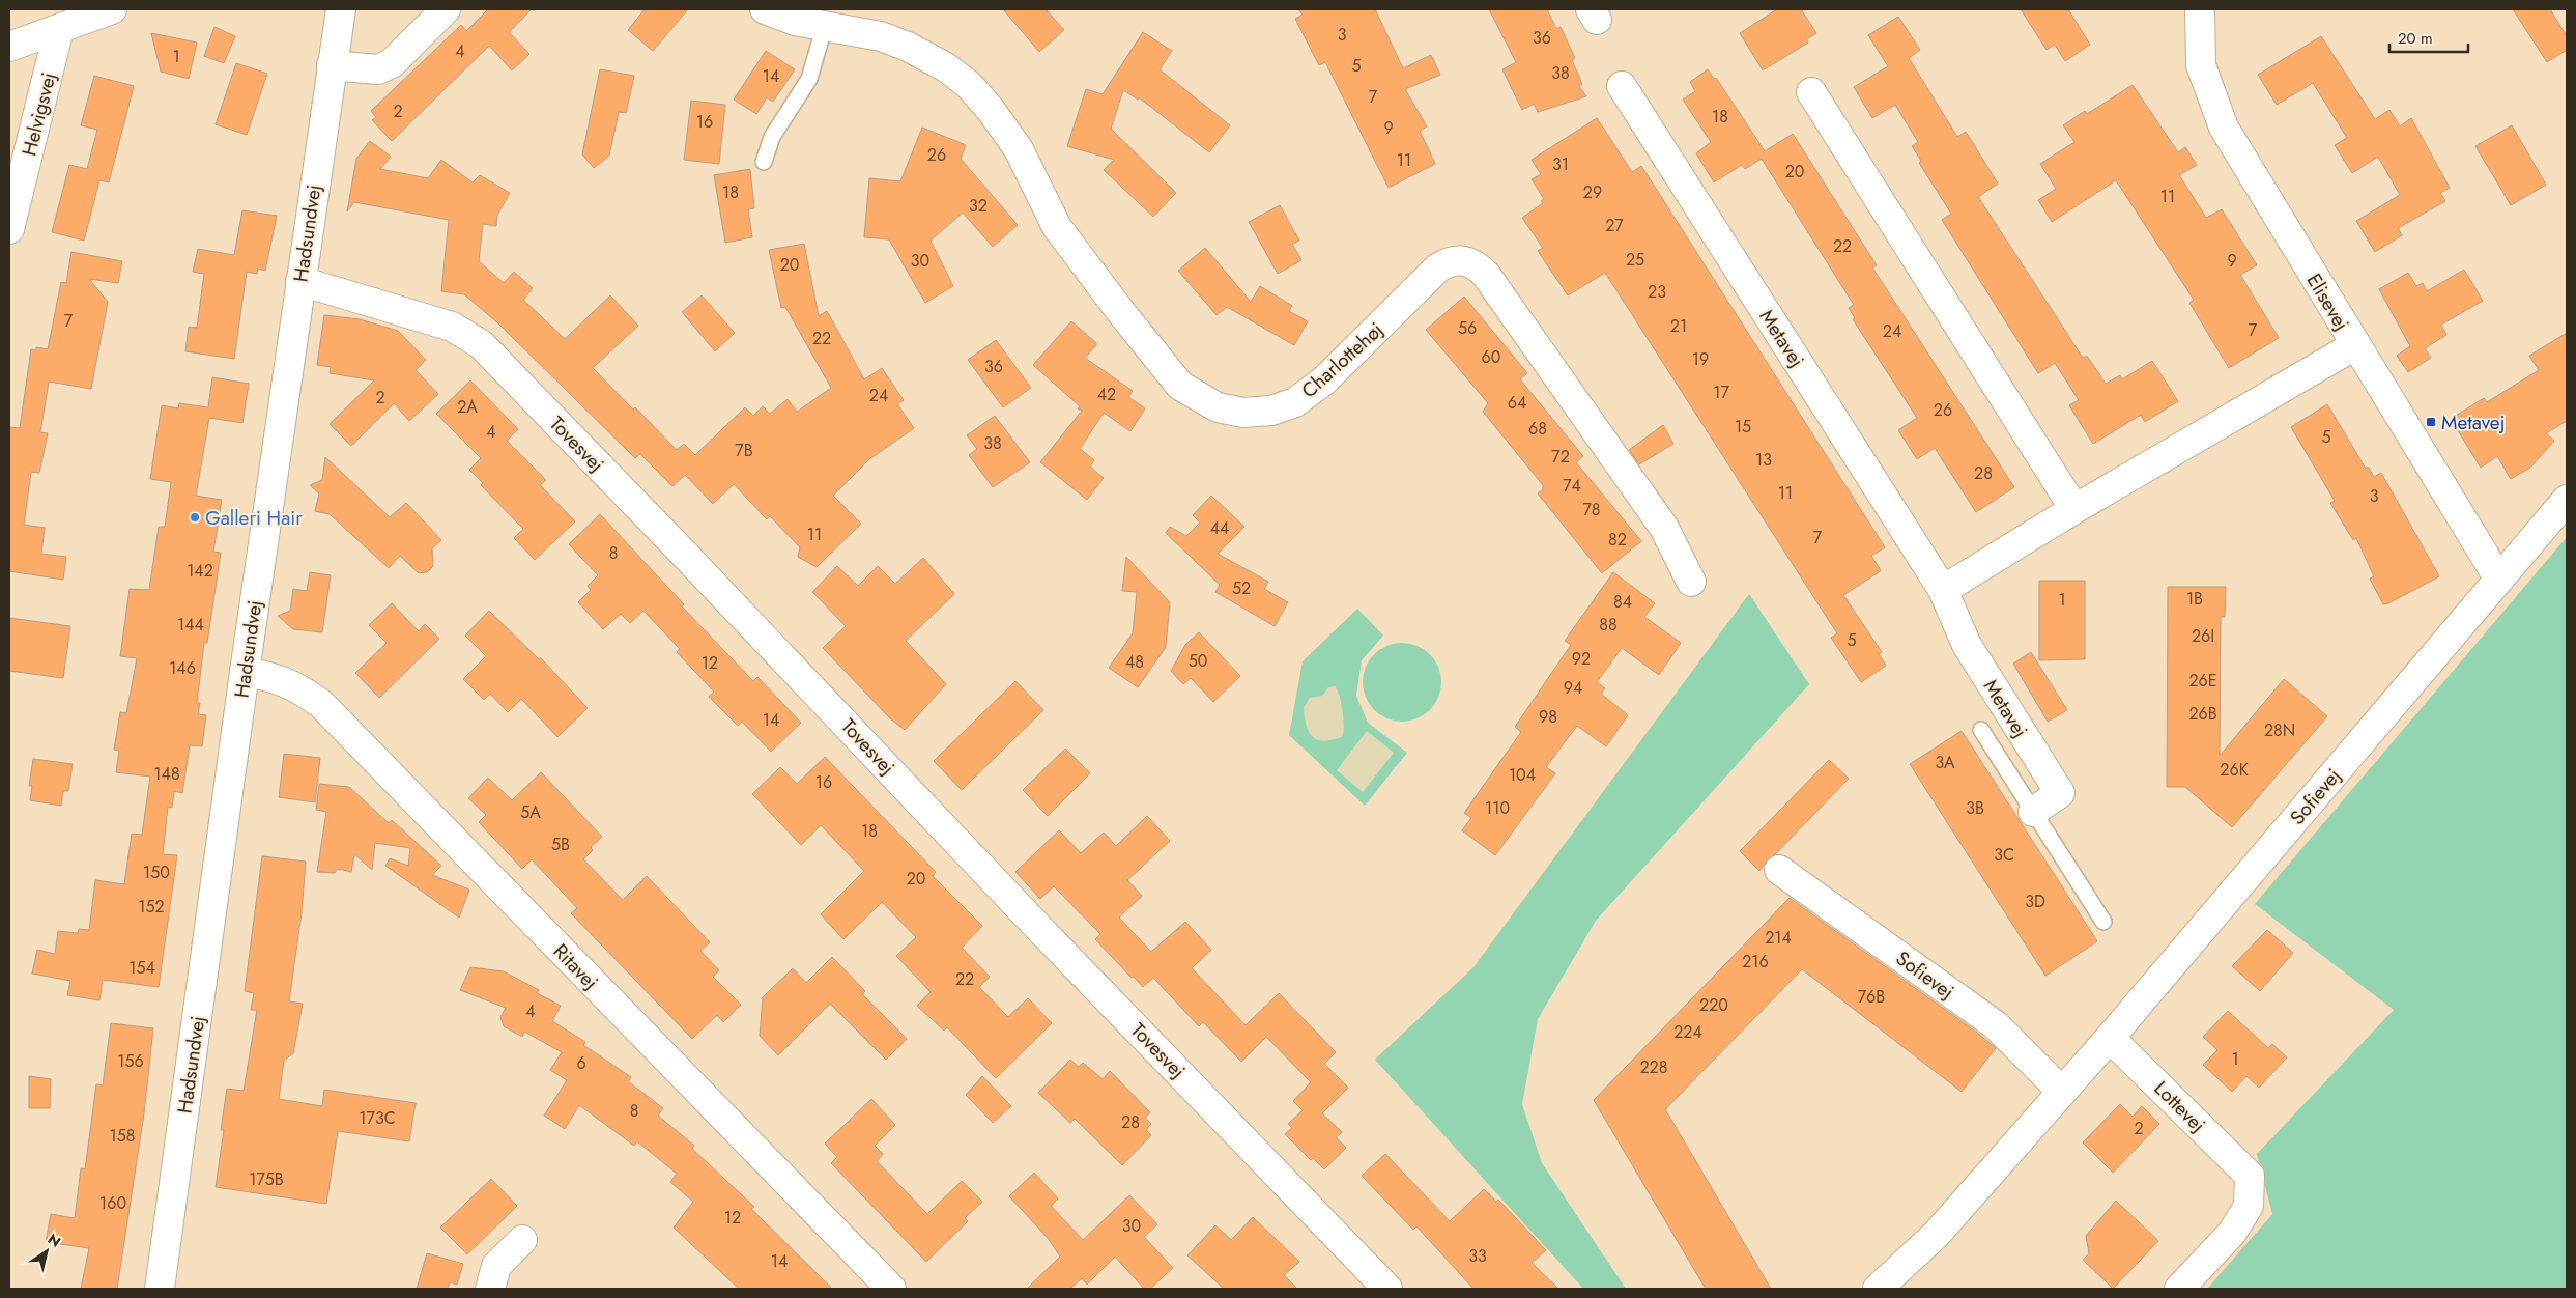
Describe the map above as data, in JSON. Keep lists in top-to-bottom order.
{
  "streets": {
    "street": [
      "Helvigsvej",
      "Hadsundvej",
      "Elisevej",
      "Metavej",
      "Charlottehøj",
      "Tovesvej",
      "Sofievej",
      "Ritavej",
      "Lottevej"
    ]
  },
  "crossings": [
    ["Hadsundvej", "Tovesvej"],
    ["Hadsundvej", "Ritavej"],
    ["Elisevej", "Sofievej"],
    ["Sofievej", "Lottevej"]
  ],
  "places": {
    "transit": ["Metavej"],
    "other": ["Galleri Hair"]
  },
  "house_numbers": [
    "3",
    "36",
    "4",
    "1",
    "5",
    "38",
    "14",
    "7",
    "2",
    "18",
    "16",
    "9",
    "26",
    "11",
    "31",
    "20",
    "18",
    "29",
    "11",
    "32",
    "27",
    "22",
    "25",
    "30",
    "9",
    "20",
    "23",
    "7",
    "21",
    "56",
    "7",
    "24",
    "22",
    "60",
    "19",
    "36",
    "17",
    "42",
    "24",
    "2",
    "64",
    "2A",
    "26",
    "15",
    "68",
    "4",
    "5",
    "38",
    "7B",
    "72",
    "13",
    "28",
    "74",
    "11",
    "3",
    "78",
    "44",
    "11",
    "7",
    "82",
    "8",
    "142",
    "52",
    "1B",
    "1",
    "84",
    "144",
    "88",
    "26I",
    "5",
    "92",
    "50",
    "48",
    "12",
    "146",
    "26E",
    "94",
    "26B",
    "98",
    "14",
    "28N",
    "3A",
    "26K",
    "148",
    "104",
    "16",
    "110",
    "3B",
    "5A",
    "18",
    "5B",
    "3C",
    "150",
    "20",
    "3D",
    "152",
    "214",
    "216",
    "154",
    "22",
    "76B",
    "220",
    "4",
    "224",
    "1",
    "156",
    "6",
    "228",
    "8",
    "173C",
    "28",
    "2",
    "158",
    "175B",
    "160",
    "12",
    "30",
    "33",
    "14"
  ],
  "scale_bar": "20 m",
  "north": "top right"
}
